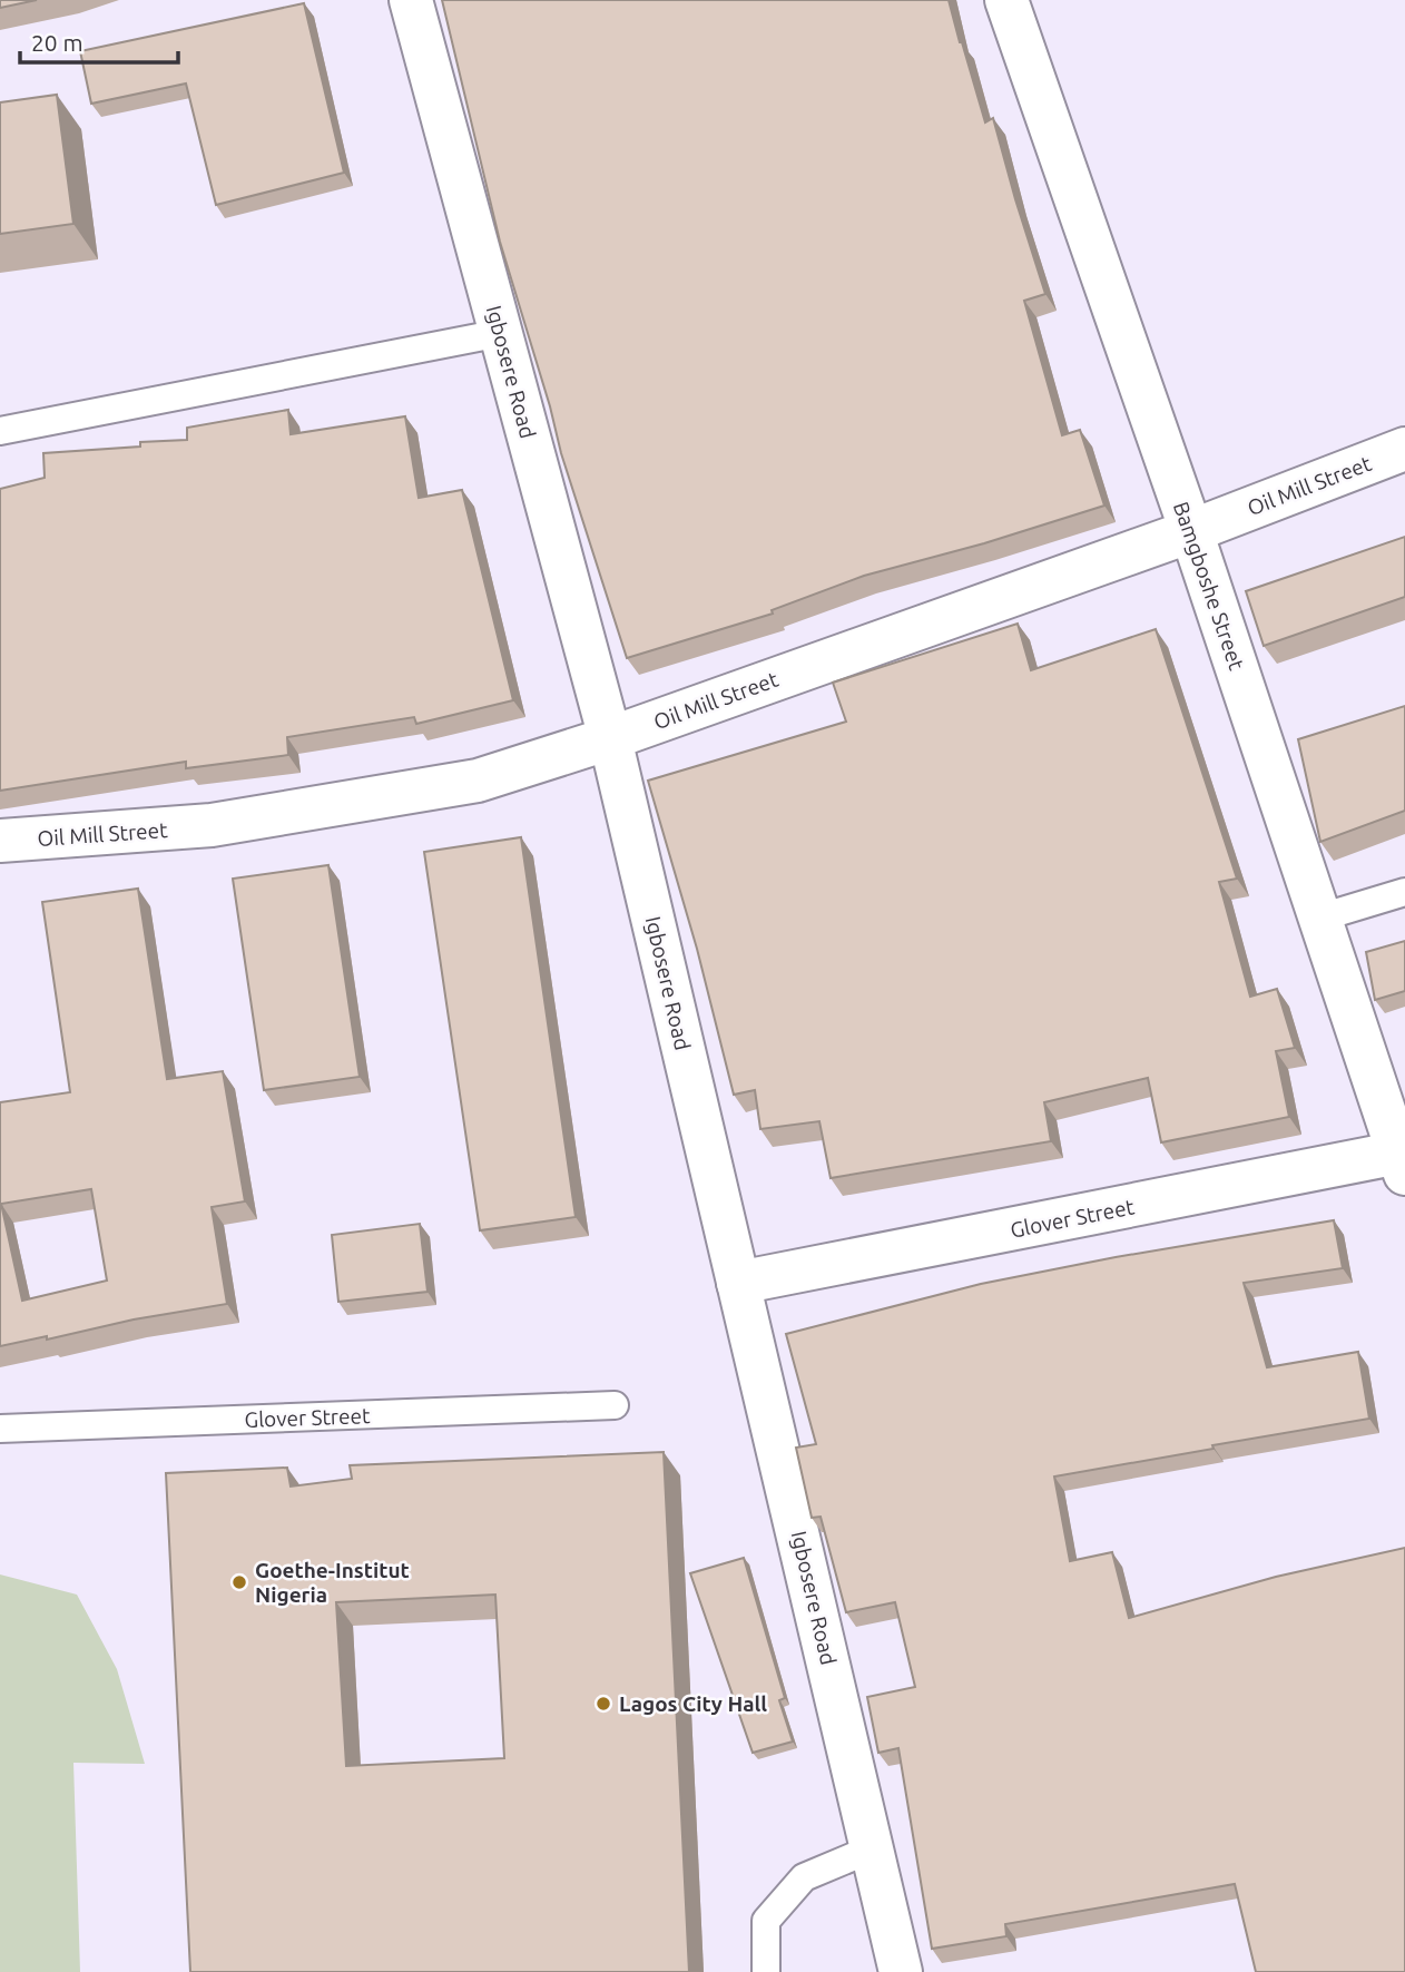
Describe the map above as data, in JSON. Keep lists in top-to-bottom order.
{
  "streets": {
    "main road": [
      "Igbosere Road",
      "Oil Mill Street",
      "Bamgboshe Street",
      "Glover Street"
    ]
  },
  "crossings": [
    ["Igbosere Road", "Oil Mill Street"],
    ["Igbosere Road", "Glover Street"],
    ["Oil Mill Street", "Bamgboshe Street"],
    ["Bamgboshe Street", "Glover Street"]
  ],
  "places": ["Goethe-Institut Nigeria", "Lagos City Hall"],
  "scale_bar": "20 m"
}
